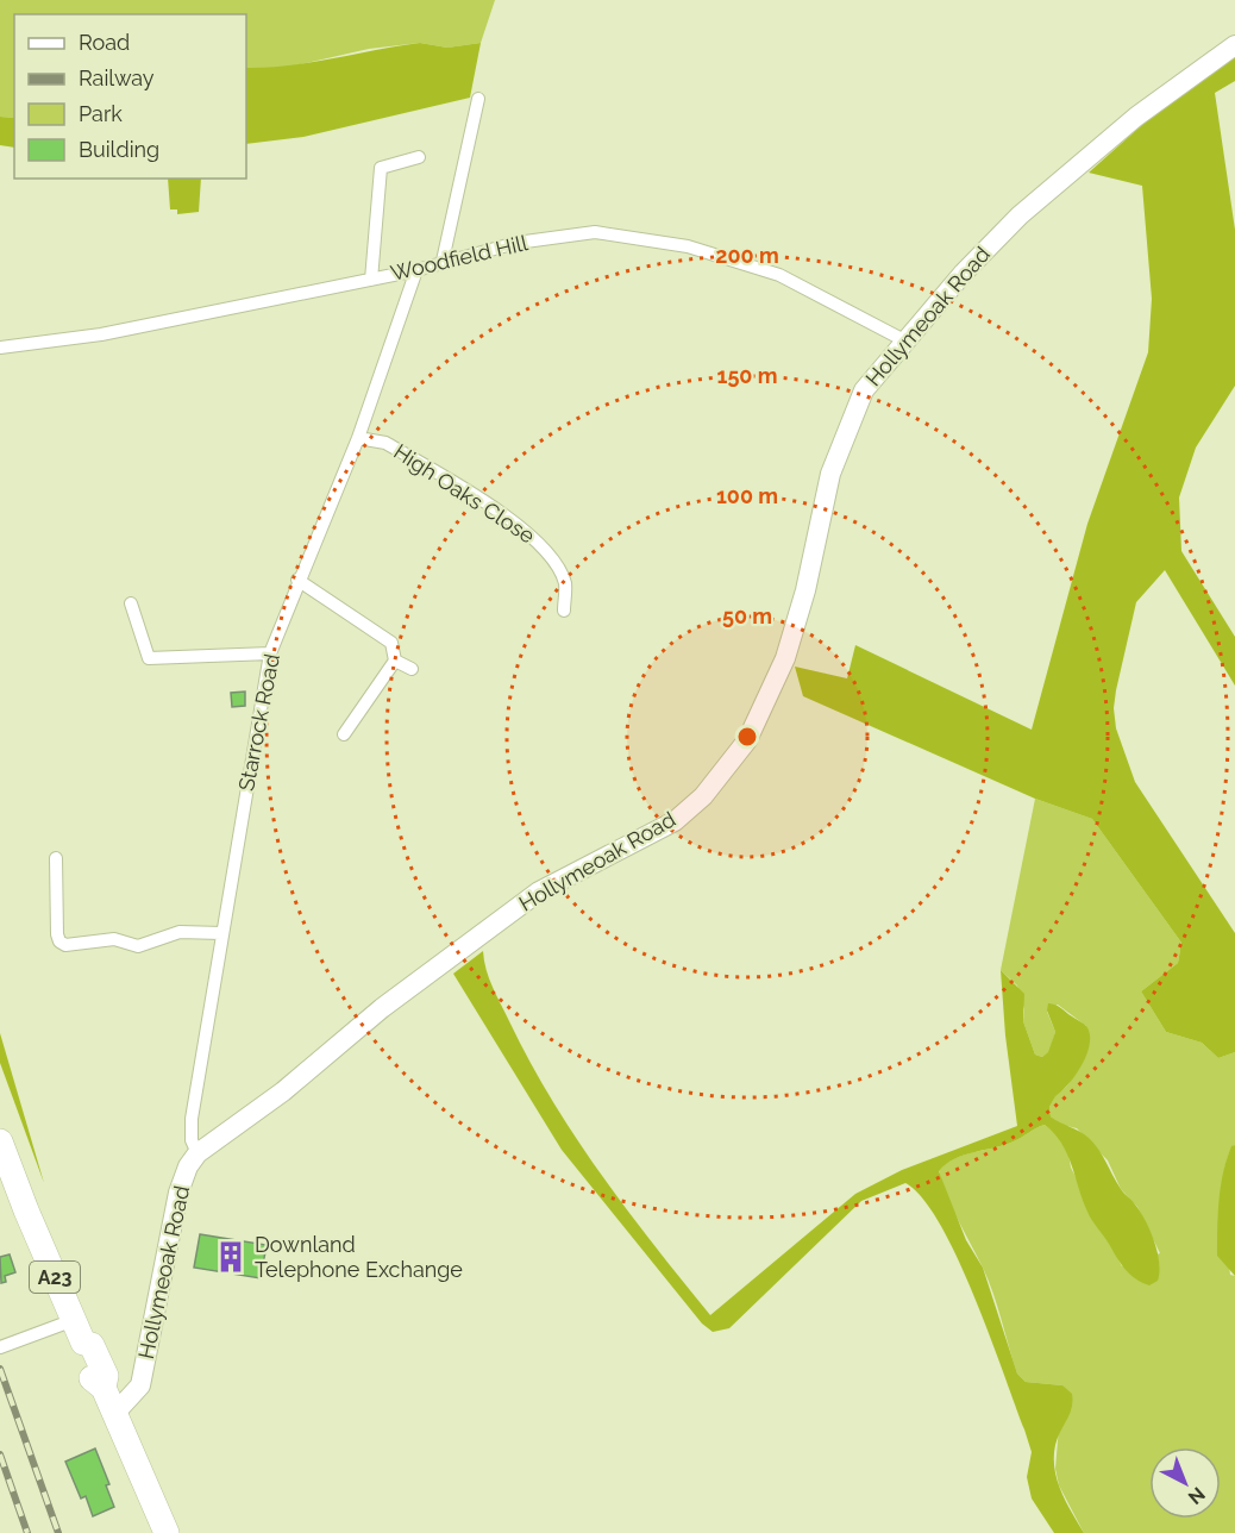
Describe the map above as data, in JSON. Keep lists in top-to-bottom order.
{
  "streets": {
    "highway": ["A23"],
    "street": [
      "Woodfield Hill",
      "Hollymeoak Road",
      "High Oaks Close",
      "Starrock Road"
    ]
  },
  "crossings": [
    ["Woodfield Hill", "Hollymeoak Road"],
    ["Woodfield Hill", "Starrock Road"],
    ["Hollymeoak Road", "Starrock Road"],
    ["Hollymeoak Road", "A23"],
    ["High Oaks Close", "Starrock Road"]
  ],
  "places": {
    "building": ["Downland Telephone Exchange"]
  },
  "legend": [
    "Road",
    "Railway",
    "Park",
    "Building"
  ],
  "north": "bottom right",
  "rings": [
    "200 m",
    "150 m",
    "100 m",
    "50 m"
  ]
}
